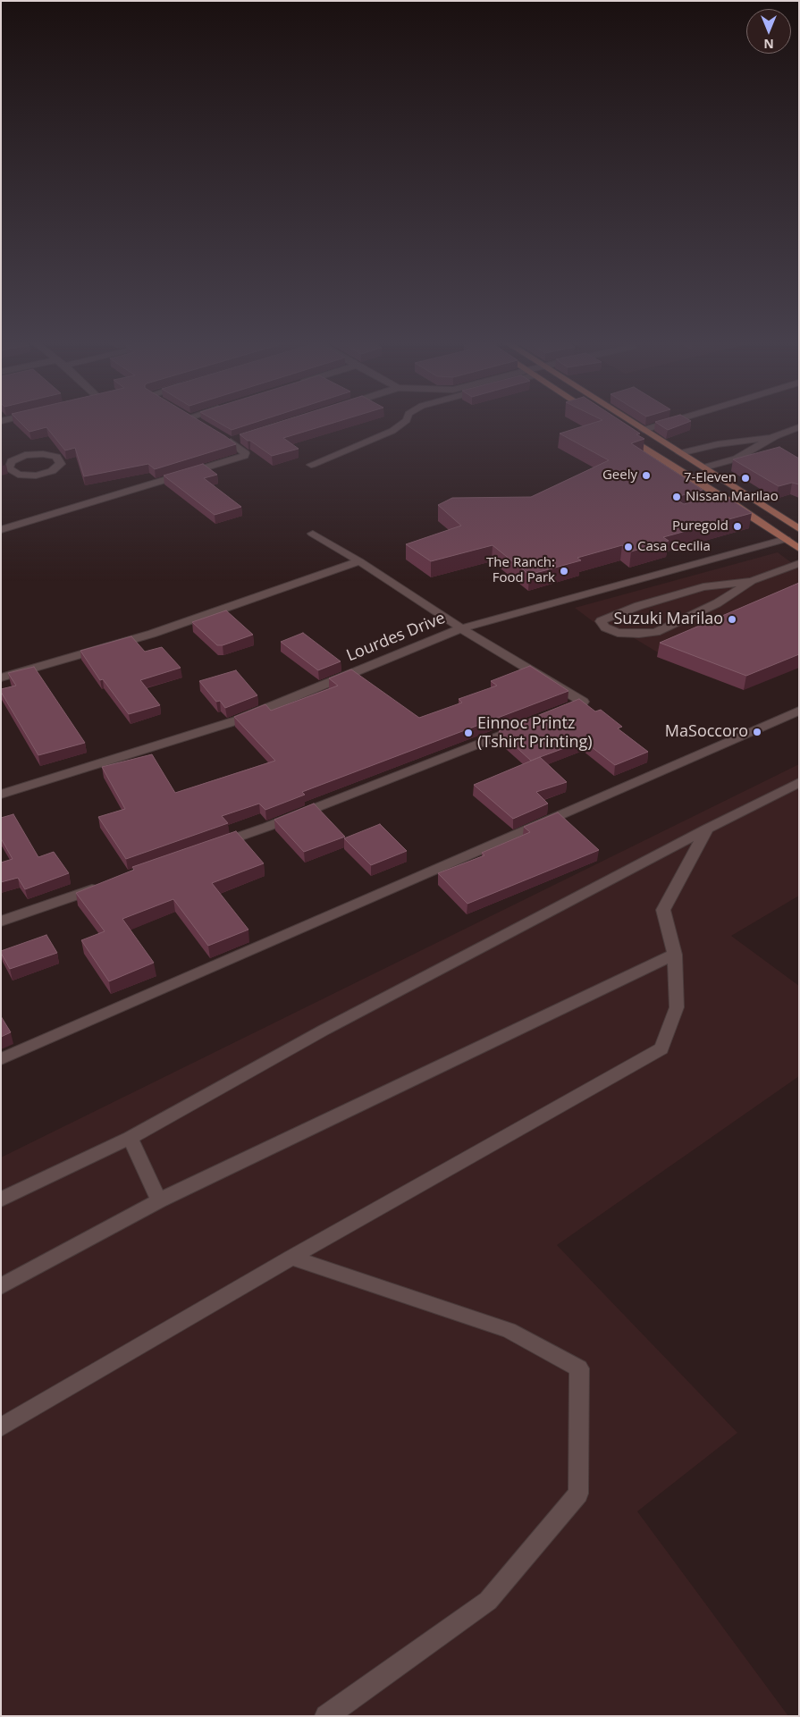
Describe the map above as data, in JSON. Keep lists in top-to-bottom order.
{
  "streets": {
    "street": ["Lourdes Drive"]
  },
  "places": [
    "Geely",
    "7-Eleven",
    "Nissan Marilao",
    "Puregold",
    "Casa Cecilia",
    "The Ranch: Food Park",
    "Suzuki Marilao",
    "MaSoccoro",
    "Einnoc Printz (Tshirt Printing)"
  ],
  "north": "bottom"
}
